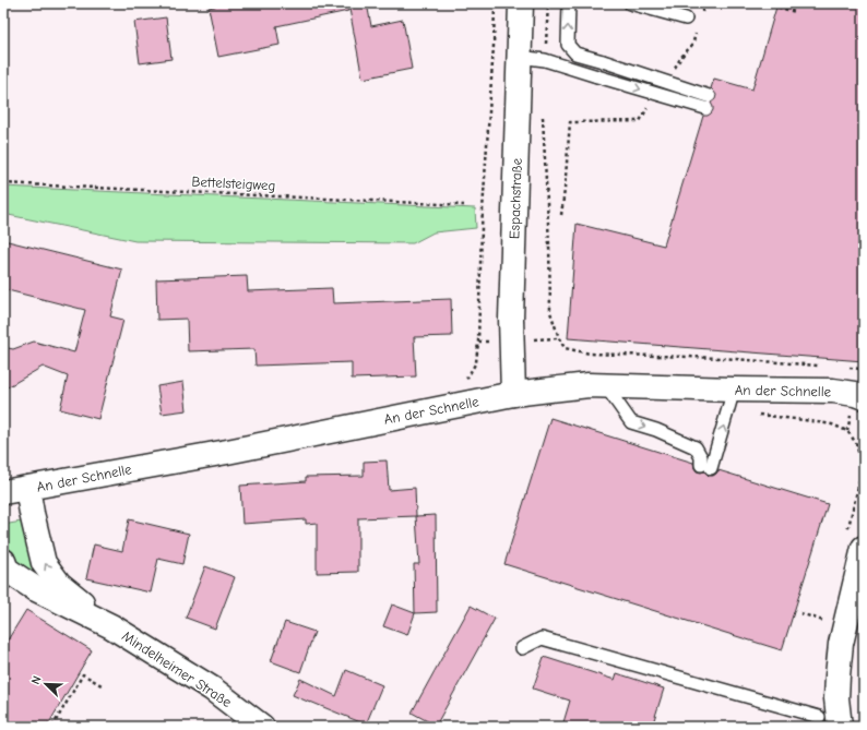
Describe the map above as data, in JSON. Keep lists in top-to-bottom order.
{
  "streets": {
    "main road": ["Espachstraße", "An der Schnelle", "Mindelheimer Straße"],
    "path": ["Bettelsteigweg"]
  },
  "crossings": [
    ["Espachstraße", "An der Schnelle"],
    ["An der Schnelle", "Mindelheimer Straße"]
  ],
  "north": "top left"
}
